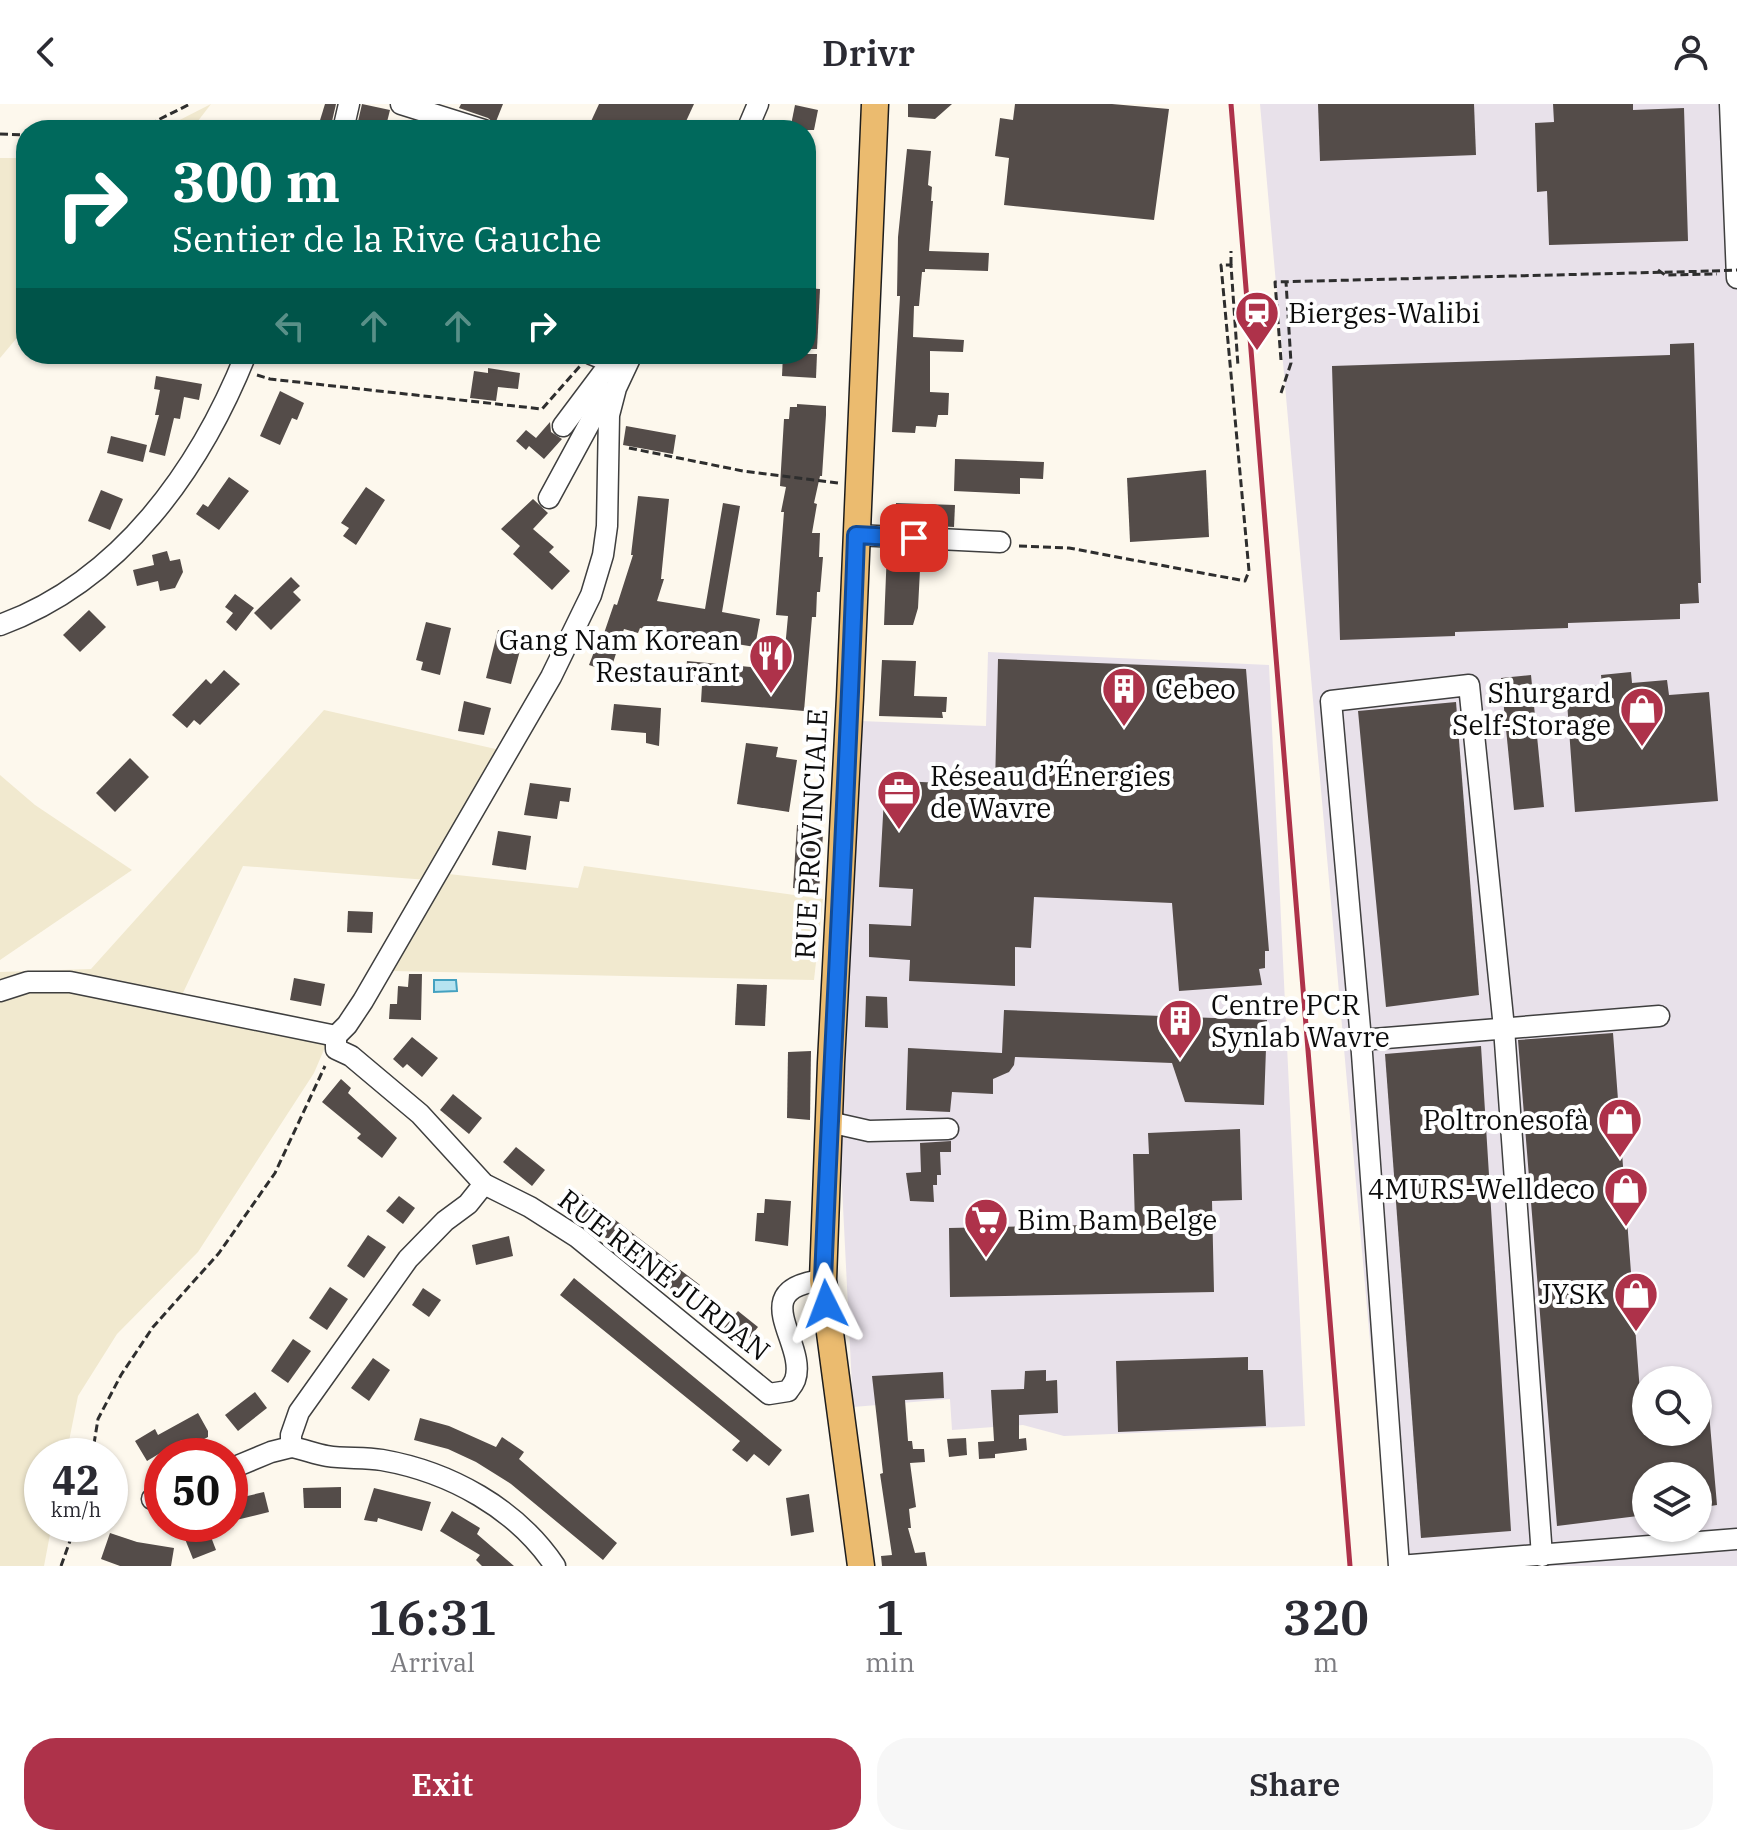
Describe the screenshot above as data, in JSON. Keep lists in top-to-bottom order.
{
  "streets": {
    "main road": ["RUE PROVINCIALE"],
    "street": ["RUE RENÉ JURDAN"]
  },
  "crossings": [
    ["RUE PROVINCIALE", "RUE RENÉ JURDAN"]
  ],
  "places": {
    "station": ["Bierges-Walibi"],
    "restaurant": ["Gang Nam Korean Restaurant"],
    "building": ["Cebeo", "Centre PCR Synlab Wavre"],
    "shop": [
      "Shurgard Self-Storage",
      "Poltronesofà",
      "4MURS-Welldeco",
      "JYSK"
    ],
    "office": ["Réseau d’Énergies de Wavre"],
    "supermarket": ["Bim Bam Belge"]
  },
  "page": {
    "header": "Drivr",
    "turn": ["300 m", "Sentier de la Rive Gauche"],
    "speed": "42 km/h",
    "limit": "50",
    "eta": [
      "16:31",
      "Arrival",
      "1",
      "min",
      "320",
      "m"
    ],
    "buttons": ["Exit", "Share"]
  }
}
